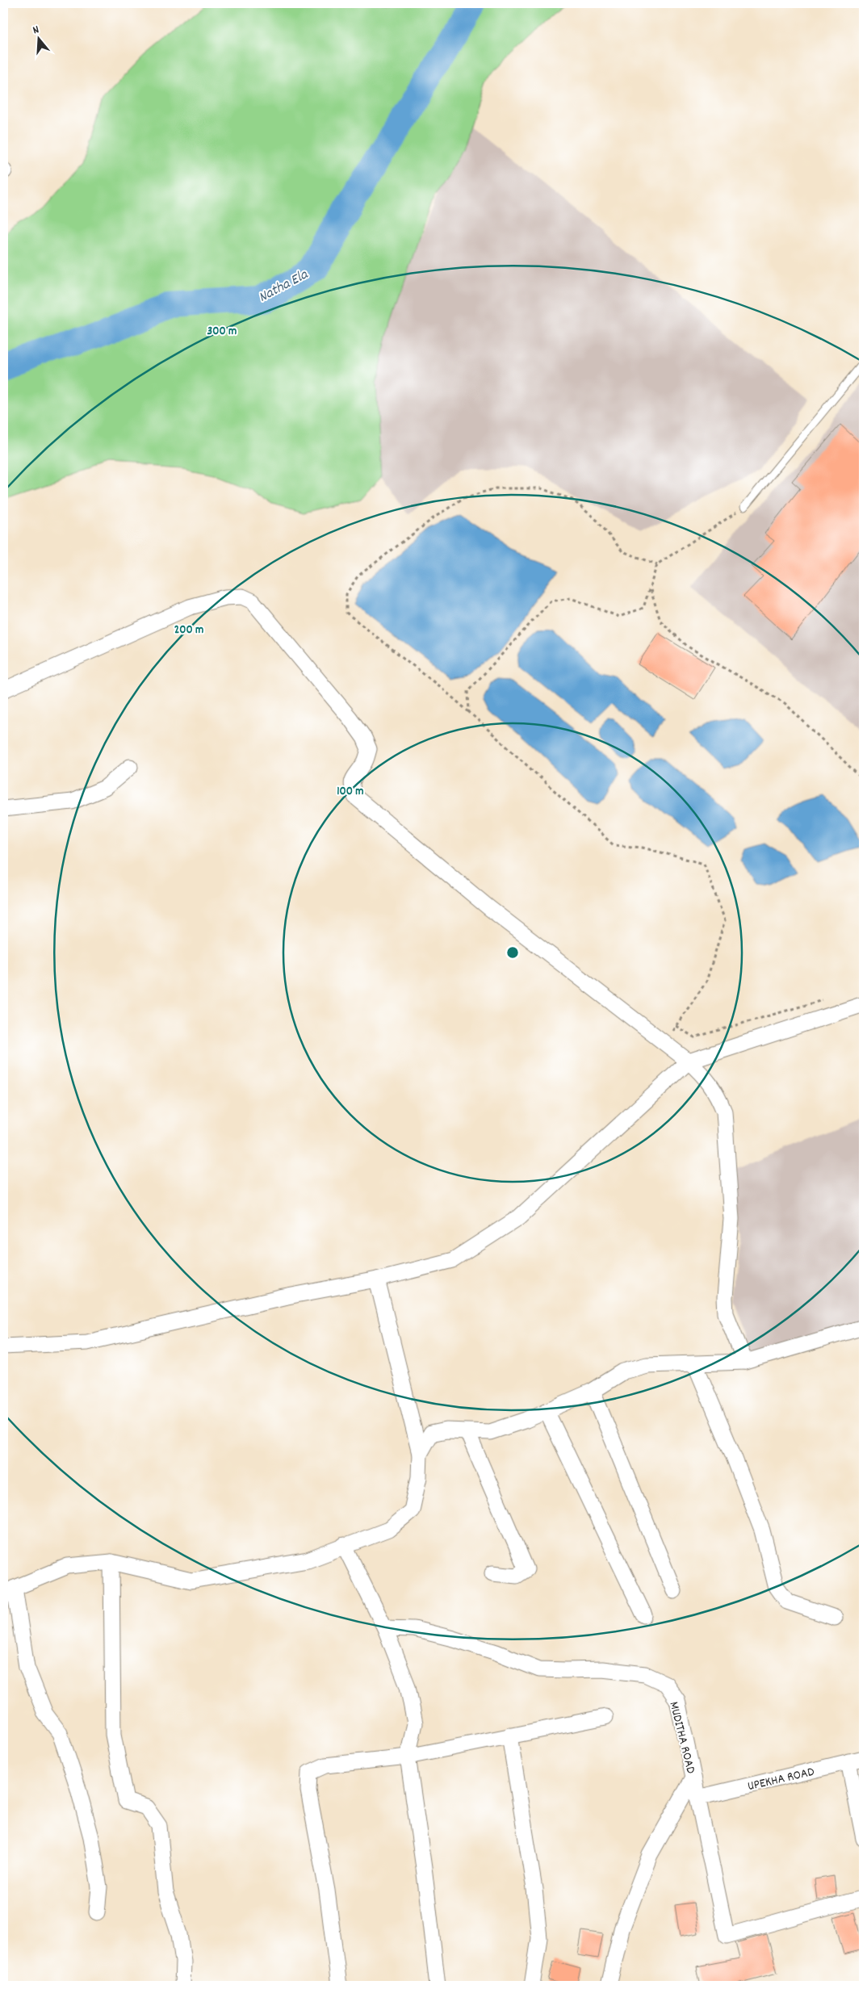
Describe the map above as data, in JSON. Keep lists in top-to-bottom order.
{
  "streets": {
    "street": ["MUDITHA ROAD", "UPEKHA ROAD"]
  },
  "crossings": [
    ["MUDITHA ROAD", "UPEKHA ROAD"]
  ],
  "water": ["Natha Ela"],
  "north": "top",
  "rings": ["300 m", "200 m", "100 m"]
}
